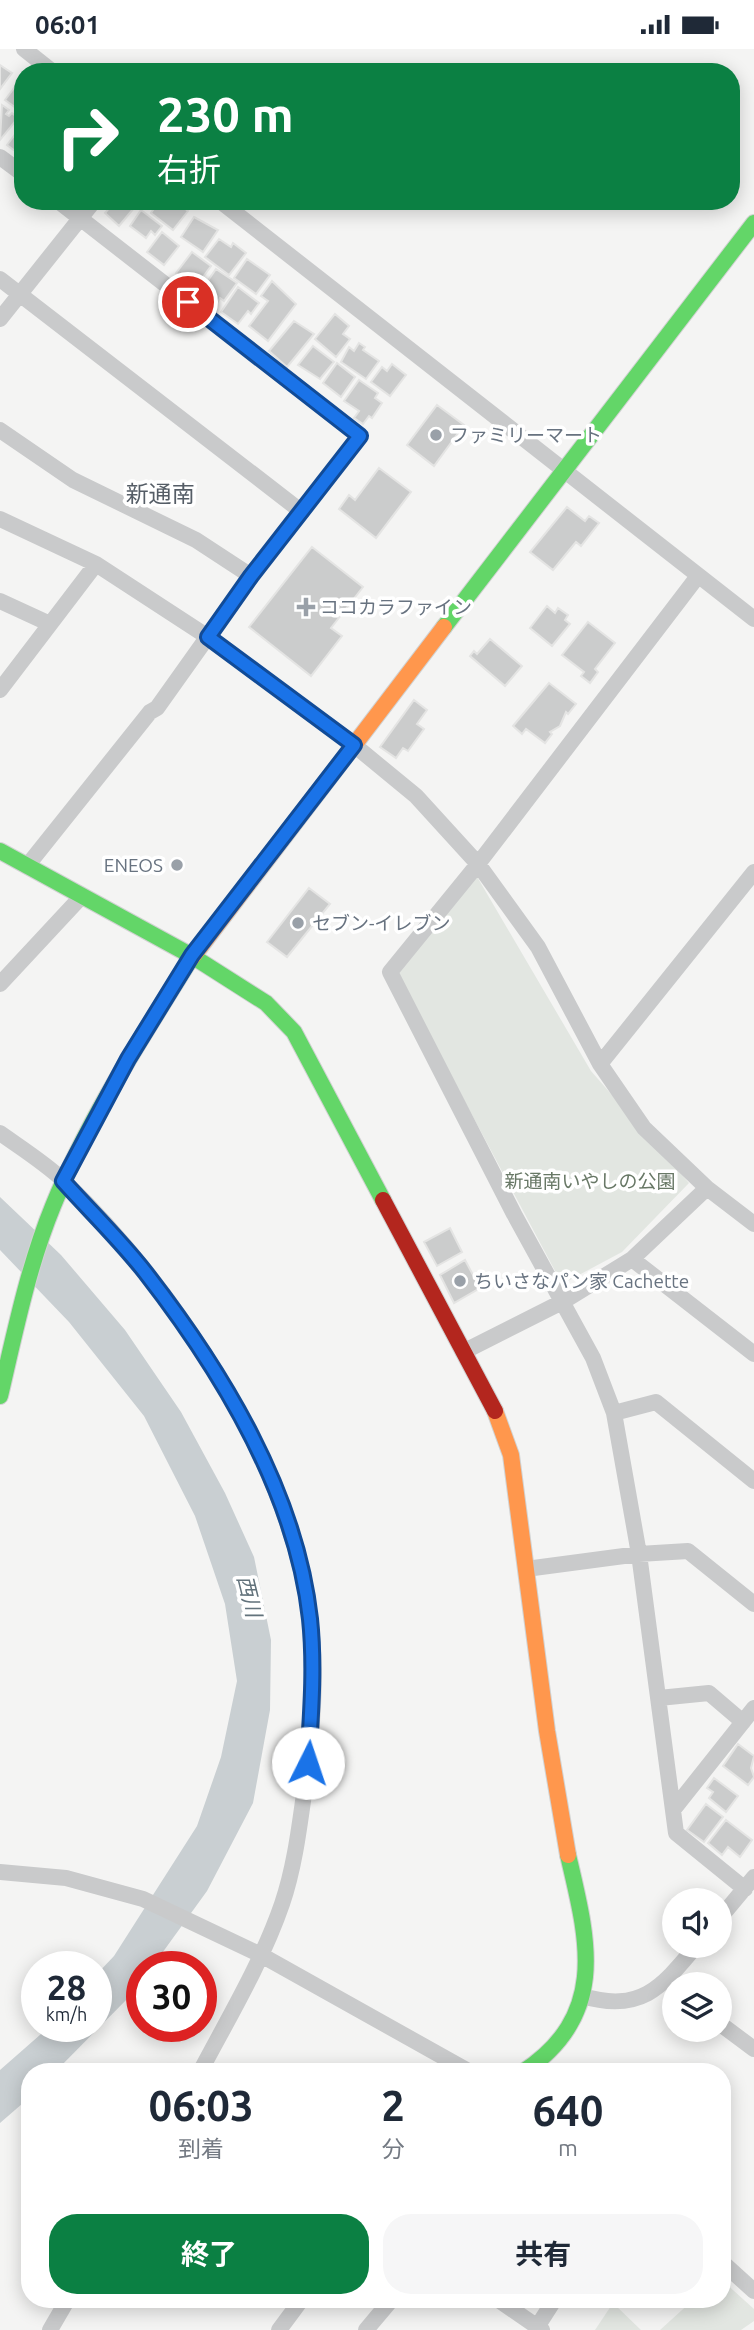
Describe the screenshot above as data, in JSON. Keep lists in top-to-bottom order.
{
  "districts": ["新通南"],
  "water": ["西川"],
  "parks": ["新通南いやしの公園"],
  "places": {
    "other": [
      "ファミリーマート",
      "ENEOS",
      "セブン-イレブン",
      "ちいさなパン家 Cachette"
    ],
    "health": ["ココカラファイン"]
  },
  "page": {
    "status": "06:01",
    "turn": ["230 m", "右折"],
    "speed": "28 km/h",
    "limit": "30",
    "eta": [
      "06:03",
      "到着",
      "2",
      "分",
      "640",
      "m"
    ],
    "buttons": ["終了", "共有"]
  }
}
